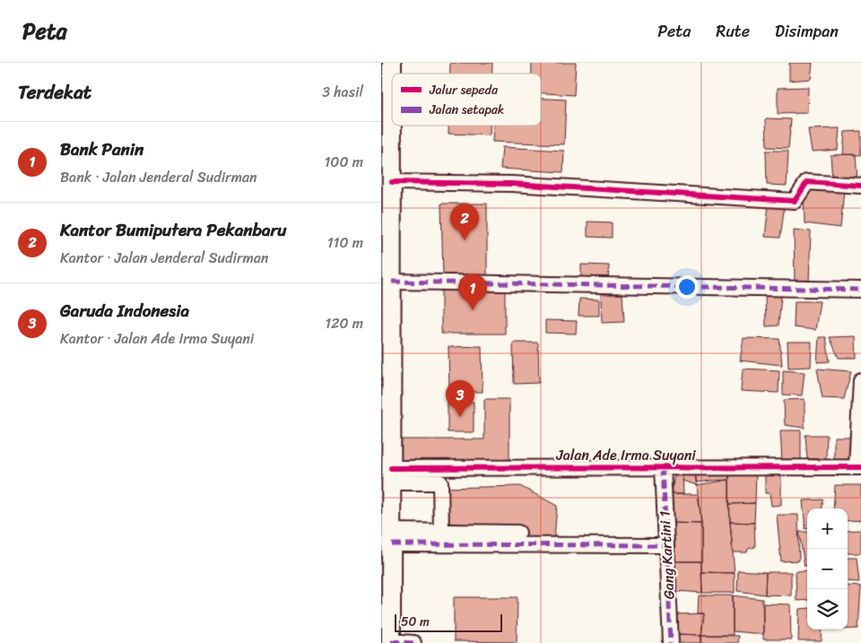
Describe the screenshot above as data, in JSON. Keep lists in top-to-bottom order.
{
  "streets": {
    "street": ["Jalan Ade Irma Suyani", "Gang Kartini 1"]
  },
  "crossings": [
    ["Jalan Ade Irma Suyani", "Gang Kartini 1"]
  ],
  "legend": ["Jalur sepeda", "Jalan setapak"],
  "scale_bar": "50 m",
  "page": {
    "header": "Peta",
    "nav": ["Peta", "Rute", "Disimpan"],
    "heading": ["Terdekat", "3 hasil"],
    "list": [
      {
        "mark": "1",
        "name": "Bank Panin",
        "note": "Bank · Jalan Jenderal Sudirman",
        "value": "100 m"
      },
      {
        "mark": "2",
        "name": "Kantor Bumiputera Pekanbaru",
        "note": "Kantor · Jalan Jenderal Sudirman",
        "value": "110 m"
      },
      {
        "mark": "3",
        "name": "Garuda Indonesia",
        "note": "Kantor · Jalan Ade Irma Suyani",
        "value": "120 m"
      }
    ],
    "pins": ["2", "1", "3"],
    "map_buttons": ["+", "−"],
    "scale": "50 m"
  }
}
